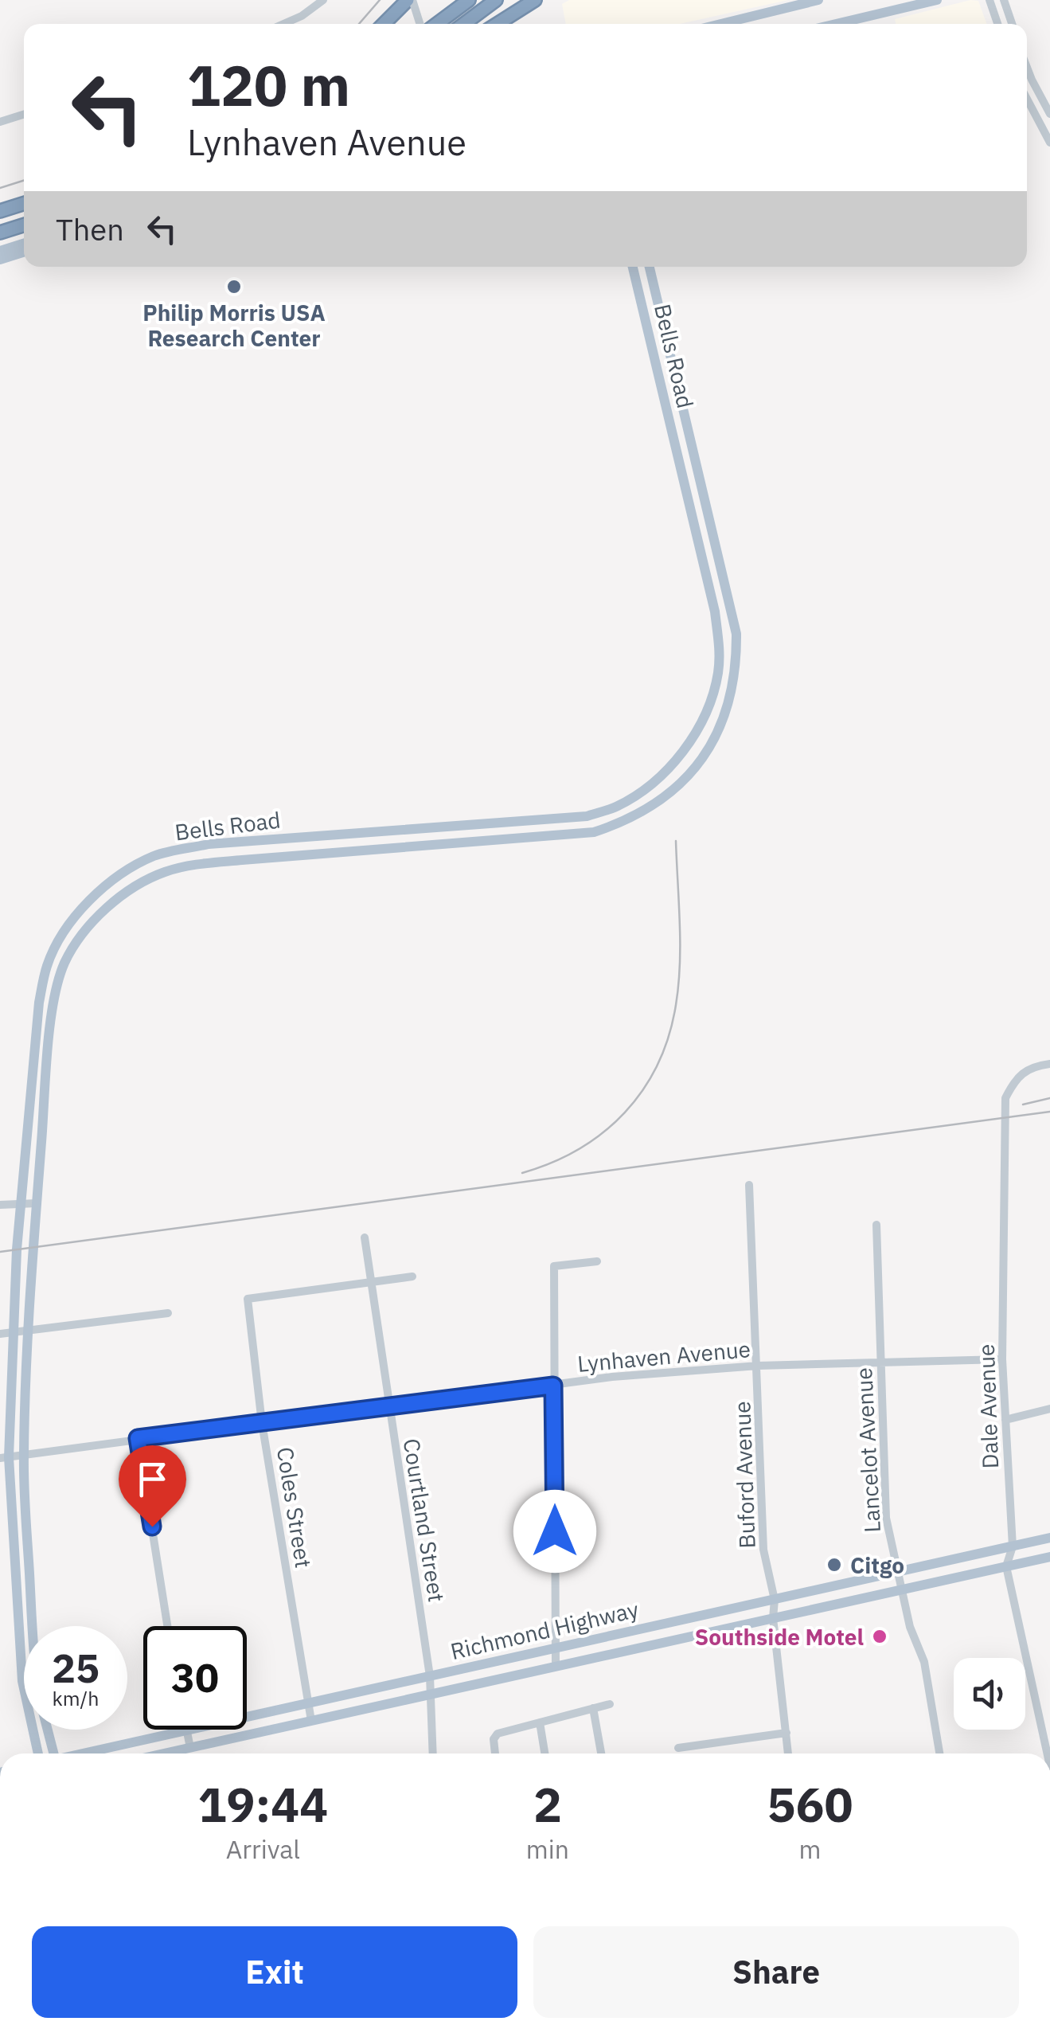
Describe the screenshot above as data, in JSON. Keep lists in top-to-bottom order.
{
  "streets": {
    "main road": ["Bells Road", "Richmond Highway"],
    "street": [
      "Lynhaven Avenue",
      "Dale Avenue",
      "Lancelot Avenue",
      "Buford Avenue",
      "Coles Street",
      "Courtland Street"
    ]
  },
  "crossings": [
    ["Bells Road", "Lynhaven Avenue"],
    ["Lynhaven Avenue", "Dale Avenue"],
    ["Lynhaven Avenue", "Lancelot Avenue"],
    ["Lynhaven Avenue", "Buford Avenue"],
    ["Lynhaven Avenue", "Coles Street"],
    ["Lynhaven Avenue", "Courtland Street"],
    ["Dale Avenue", "Richmond Highway"],
    ["Lancelot Avenue", "Richmond Highway"],
    ["Buford Avenue", "Richmond Highway"],
    ["Coles Street", "Courtland Street"],
    ["Coles Street", "Richmond Highway"],
    ["Courtland Street", "Richmond Highway"]
  ],
  "places": ["Philip Morris USA Research Center", "Citgo", "Southside Motel"],
  "page": {
    "turn": ["120 m", "Lynhaven Avenue"],
    "then": "Then",
    "speed": "25 km/h",
    "limit": "30",
    "eta": [
      "19:44",
      "Arrival",
      "2",
      "min",
      "560",
      "m"
    ],
    "buttons": ["Exit", "Share"]
  }
}
